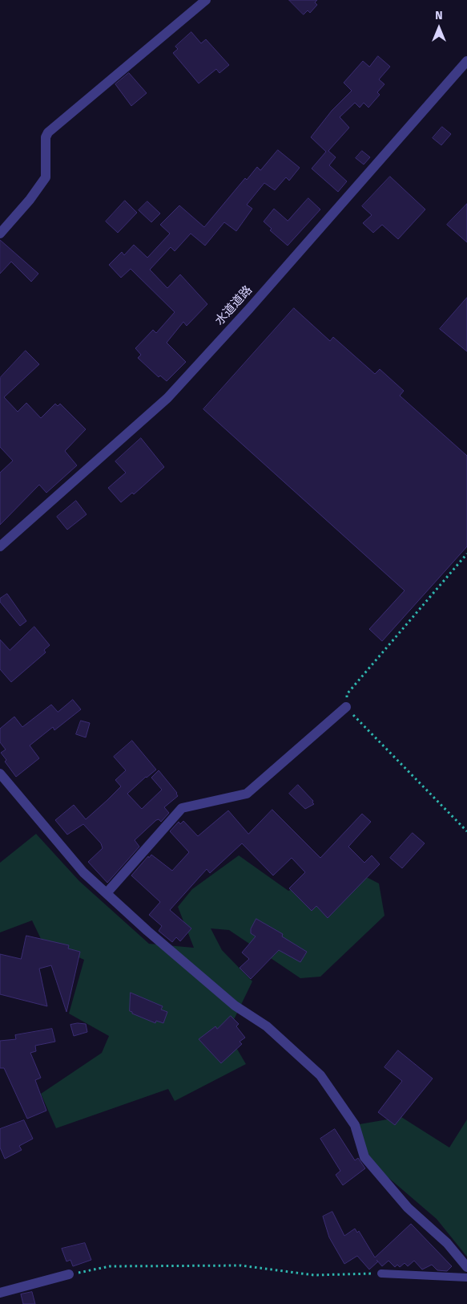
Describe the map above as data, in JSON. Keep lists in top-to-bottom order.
{
  "streets": {
    "street": ["水道道路"]
  },
  "north": "top"
}
